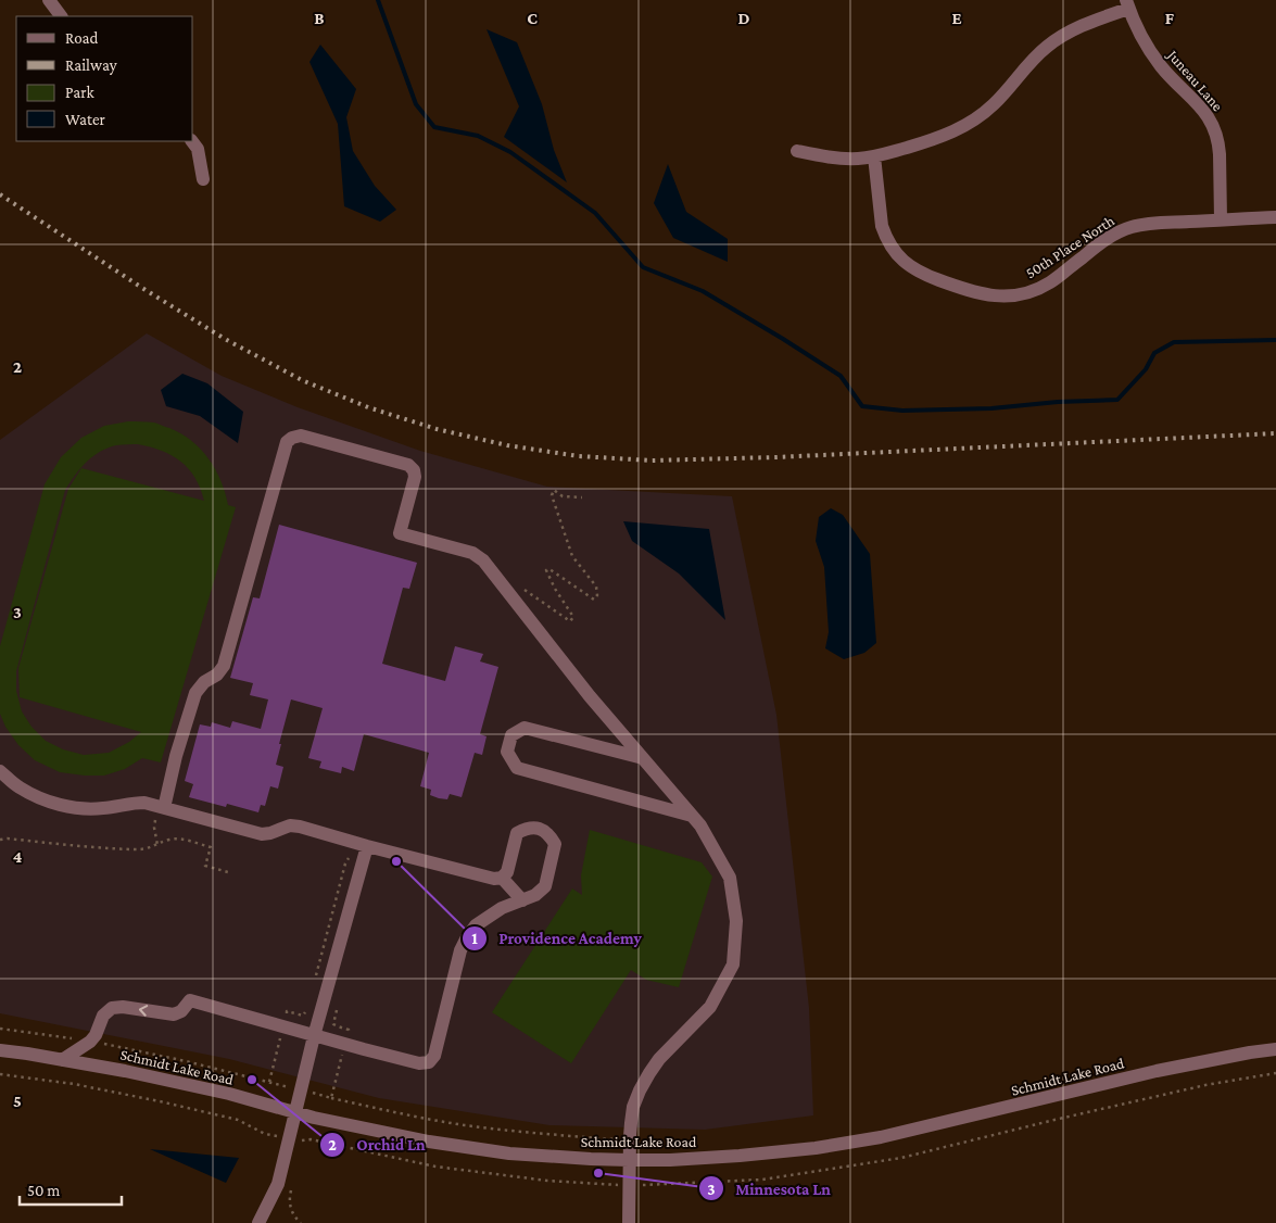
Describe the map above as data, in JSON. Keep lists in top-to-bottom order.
{
  "streets": {
    "street": ["Juneau Lane", "50th Place North", "Schmidt Lake Road"]
  },
  "crossings": [
    ["Juneau Lane", "50th Place North"]
  ],
  "places": ["Providence Academy", "Orchid Ln", "Minnesota Ln"],
  "legend": [
    "Road",
    "Railway",
    "Park",
    "Water"
  ],
  "scale_bar": "50 m",
  "grid": {
    "columns": [
      "B",
      "C",
      "D",
      "E",
      "F"
    ],
    "rows": [
      "2",
      "3",
      "4",
      "5"
    ]
  }
}
